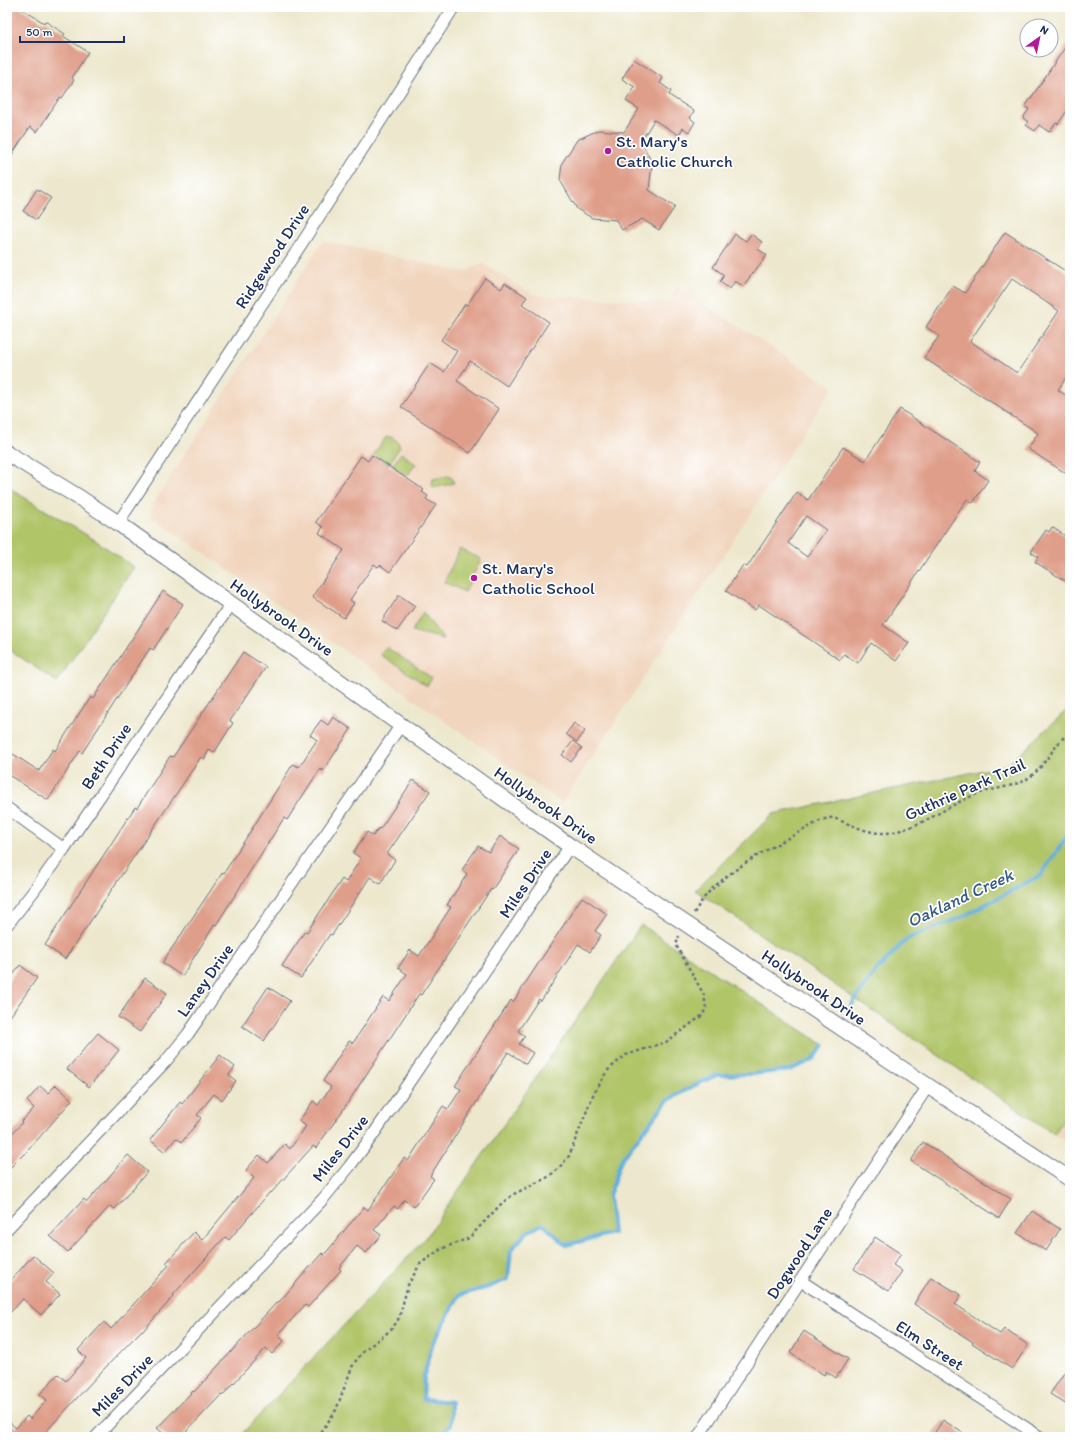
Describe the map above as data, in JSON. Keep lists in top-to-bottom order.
{
  "streets": {
    "main road": ["Hollybrook Drive"],
    "street": [
      "Ridgewood Drive",
      "Beth Drive",
      "Miles Drive",
      "Laney Drive",
      "Dogwood Lane",
      "Elm Street"
    ],
    "path": ["Guthrie Park Trail"]
  },
  "crossings": [
    ["Ridgewood Drive", "Hollybrook Drive"],
    ["Hollybrook Drive", "Beth Drive"],
    ["Hollybrook Drive", "Miles Drive"],
    ["Hollybrook Drive", "Laney Drive"],
    ["Hollybrook Drive", "Dogwood Lane"],
    ["Dogwood Lane", "Elm Street"]
  ],
  "water": ["Oakland Creek"],
  "places": ["St. Mary's Catholic Church", "St. Mary's Catholic School"],
  "scale_bar": "50 m",
  "north": "top right"
}
